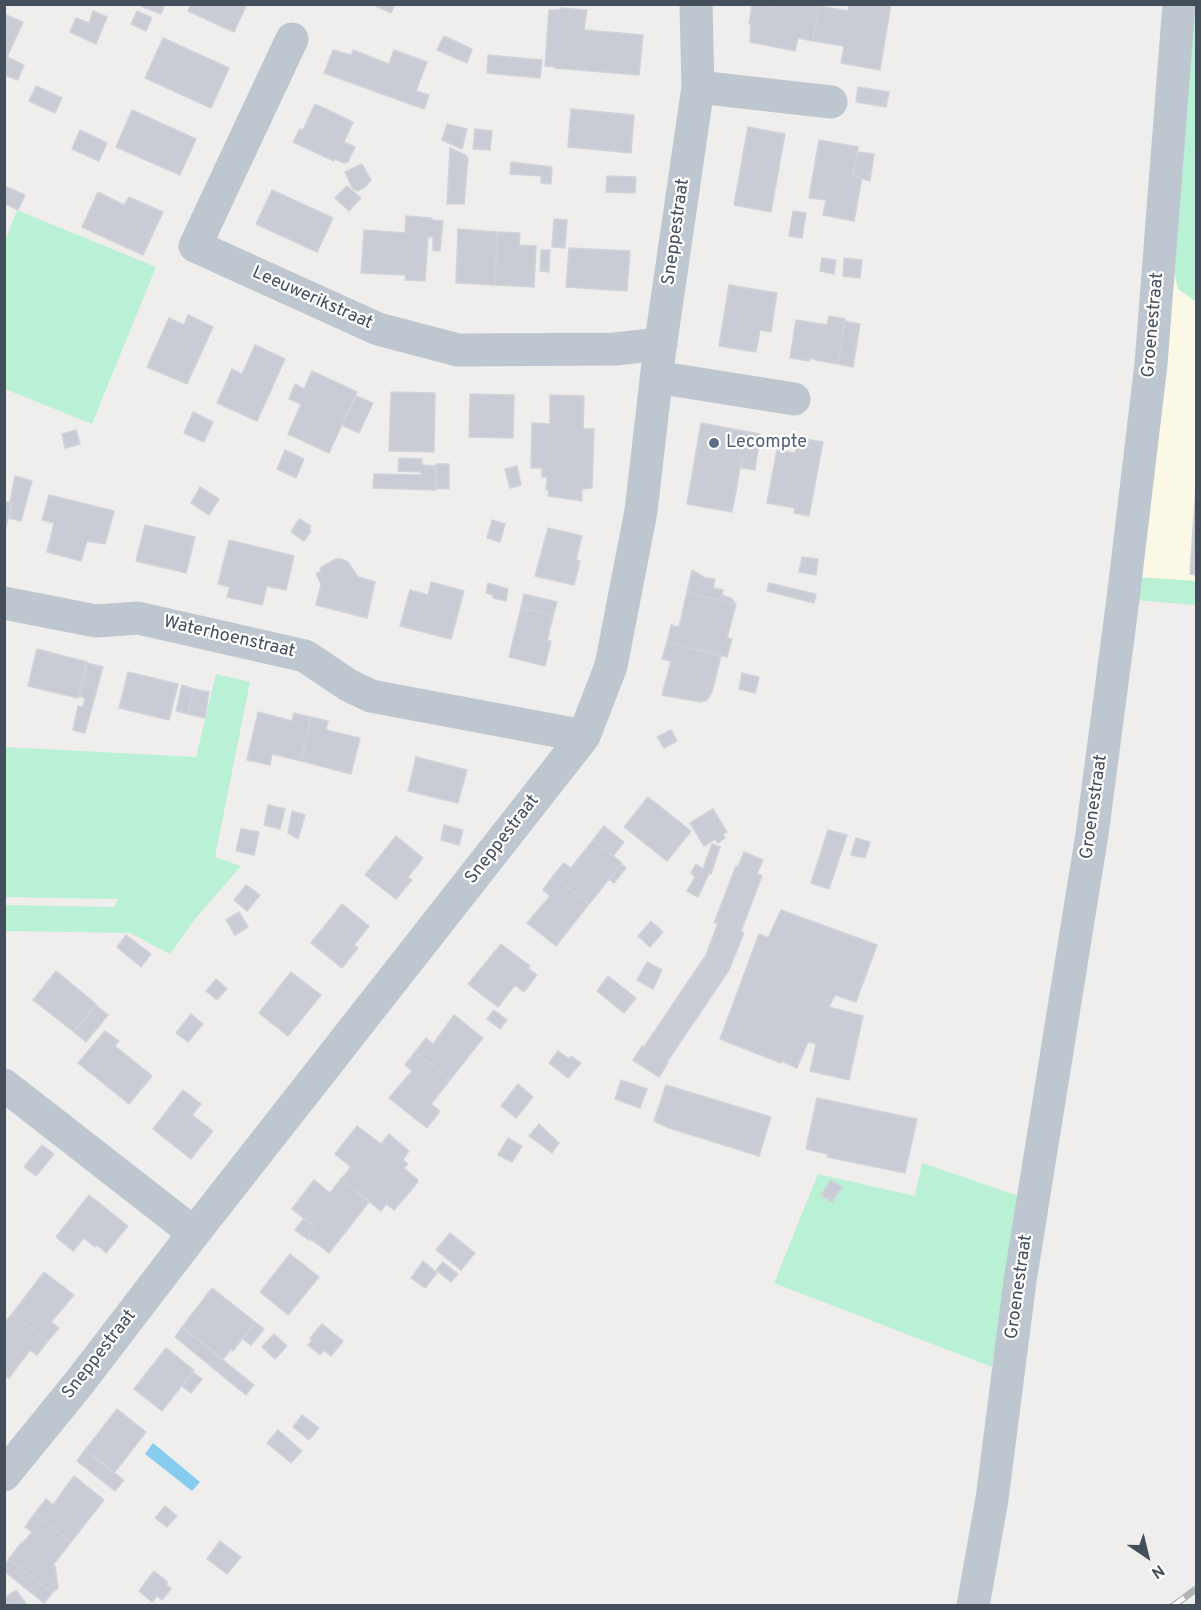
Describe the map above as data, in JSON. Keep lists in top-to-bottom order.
{
  "streets": {
    "street": [
      "Sneppestraat",
      "Leeuwerikstraat",
      "Groenestraat",
      "Waterhoenstraat"
    ]
  },
  "crossings": [
    ["Sneppestraat", "Leeuwerikstraat"],
    ["Sneppestraat", "Waterhoenstraat"]
  ],
  "places": ["Lecompte"],
  "north": "bottom right"
}
